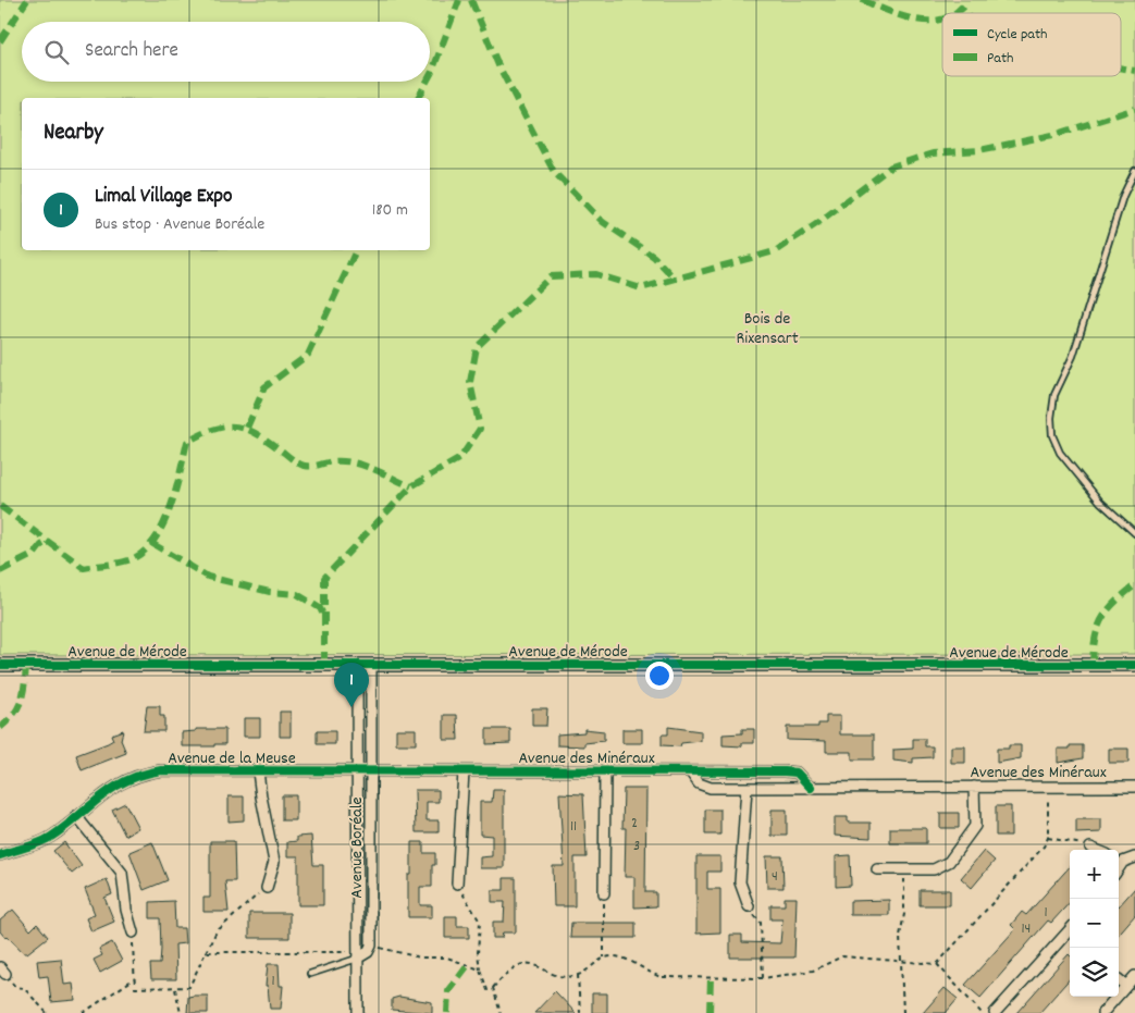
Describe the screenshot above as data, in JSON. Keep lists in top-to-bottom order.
{
  "streets": {
    "street": [
      "Avenue de Mérode",
      "Avenue de la Meuse",
      "Avenue des Minéraux",
      "Avenue Boréale"
    ]
  },
  "crossings": [
    ["Avenue de Mérode", "Avenue Boréale"],
    ["Avenue de la Meuse", "Avenue des Minéraux"],
    ["Avenue de la Meuse", "Avenue Boréale"],
    ["Avenue des Minéraux", "Avenue Boréale"]
  ],
  "parks": ["Bois de Rixensart"],
  "house_numbers": [
    "2",
    "11",
    "3",
    "4",
    "1",
    "14",
    "1"
  ],
  "legend": ["Cycle path", "Path"],
  "page": {
    "search": "Search here",
    "heading": "Nearby",
    "list": [
      {
        "mark": "1",
        "name": "Limal Village Expo",
        "note": "Bus stop · Avenue Boréale",
        "value": "180 m"
      }
    ],
    "pins": "1",
    "map_buttons": ["+", "−"]
  }
}
